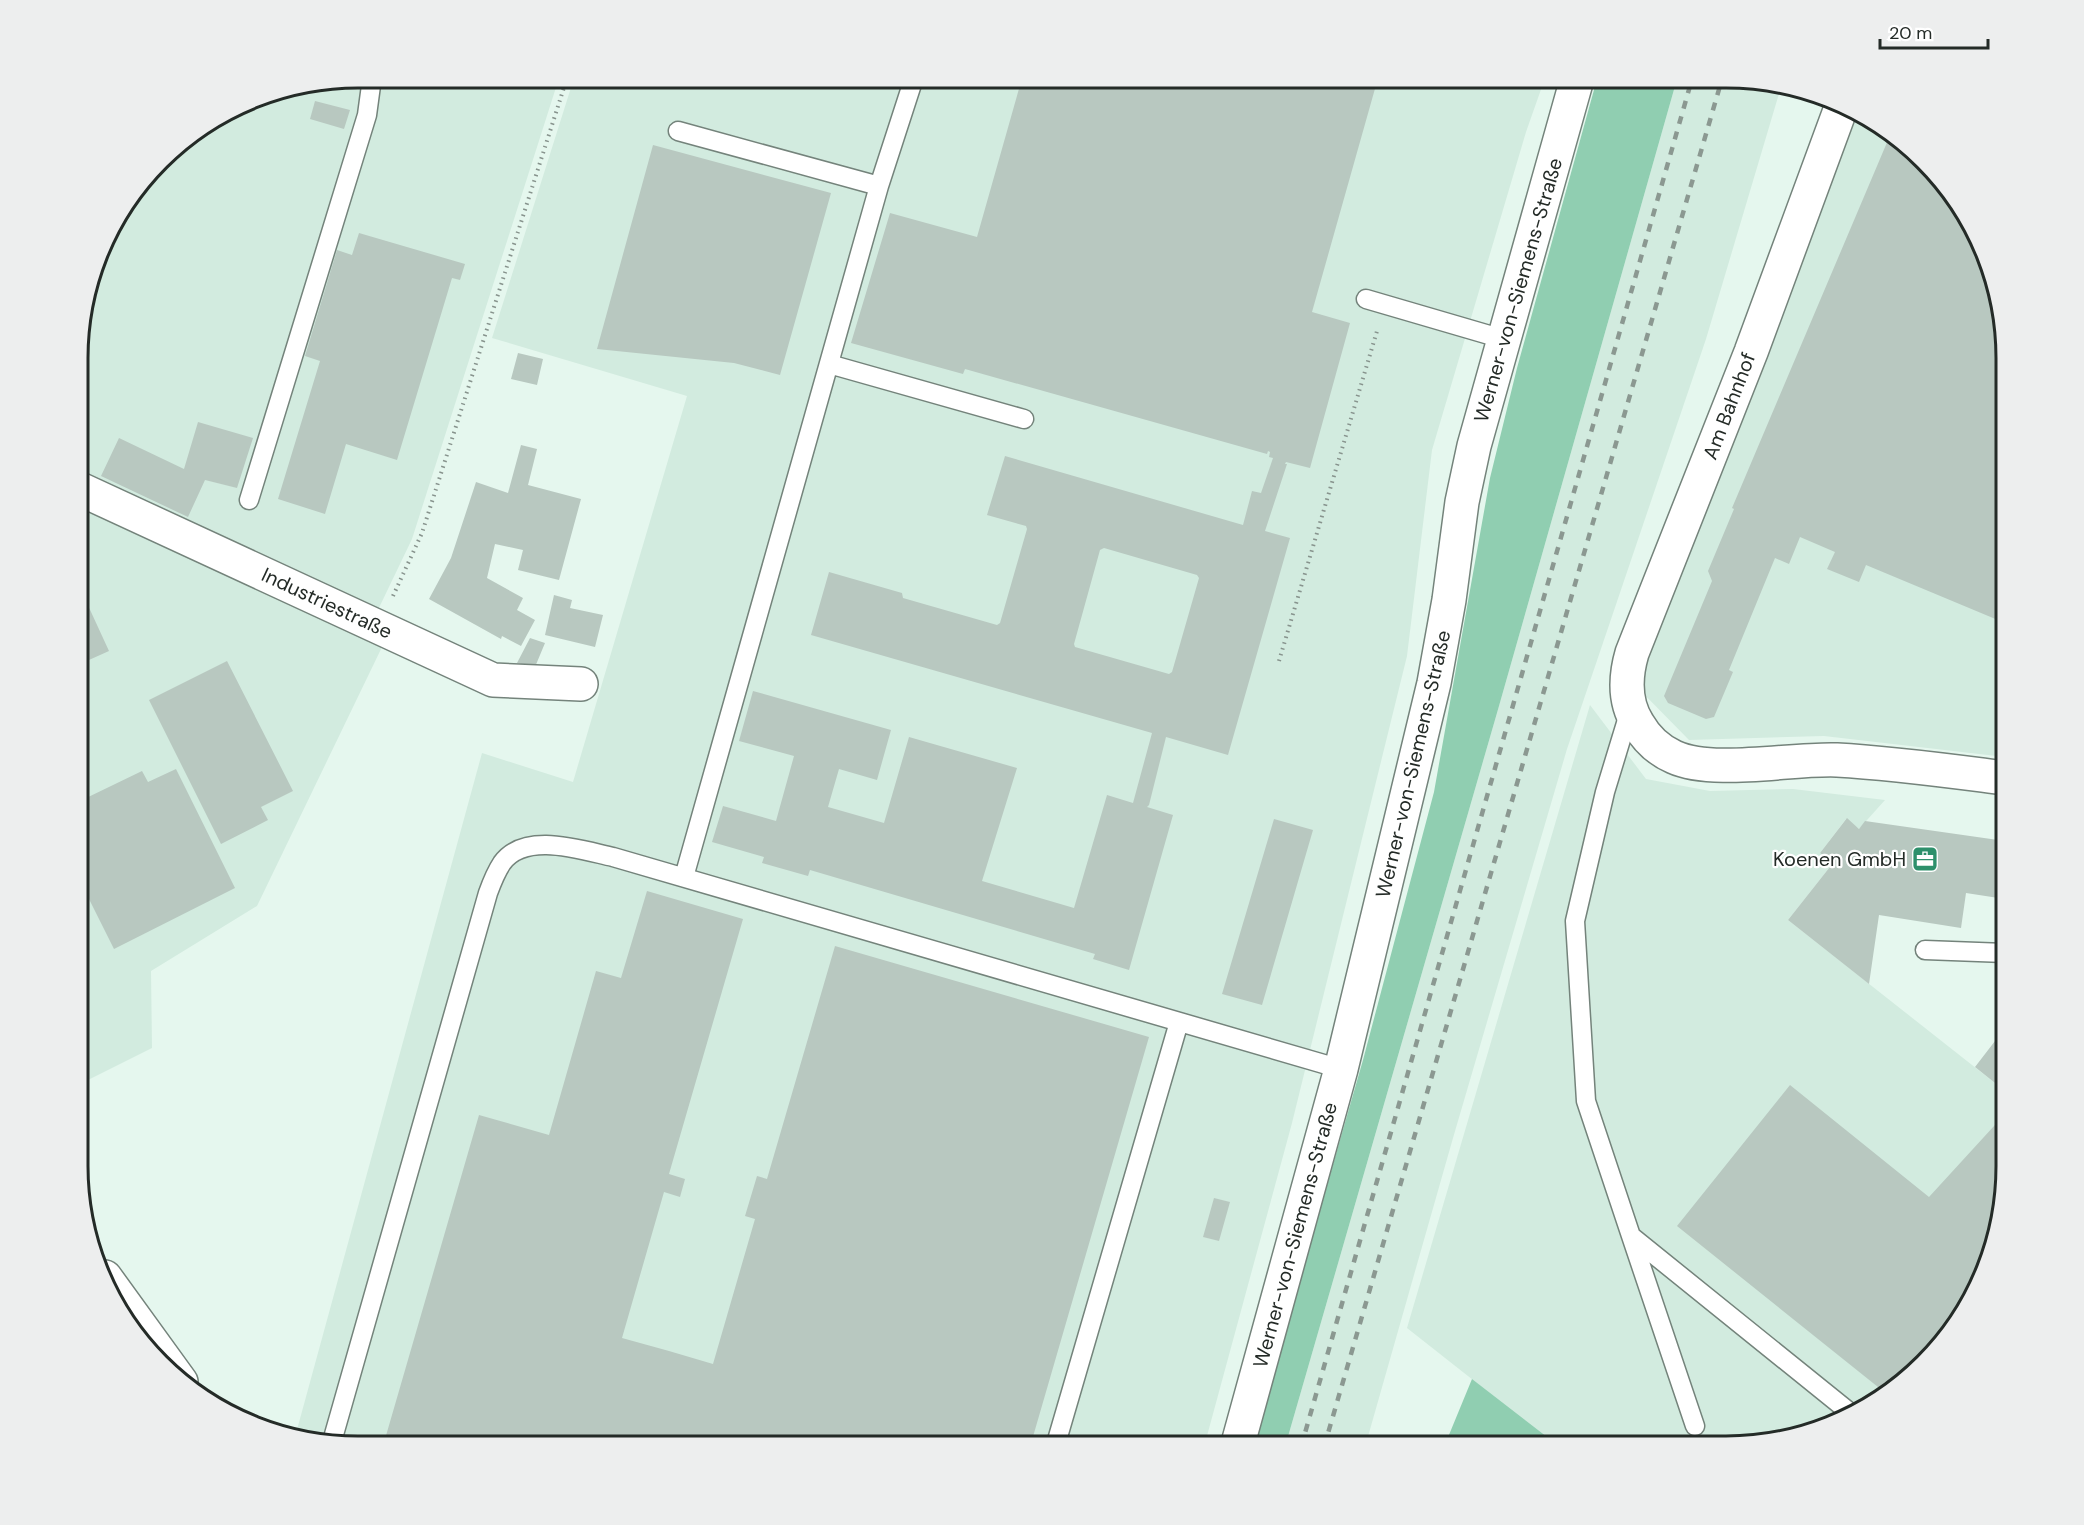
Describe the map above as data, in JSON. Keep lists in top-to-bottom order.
{
  "streets": {
    "street": ["Werner-von-Siemens-Straße", "Am Bahnhof", "Industriestraße"]
  },
  "places": {
    "office": ["Koenen GmbH"]
  },
  "scale_bar": "20 m"
}
